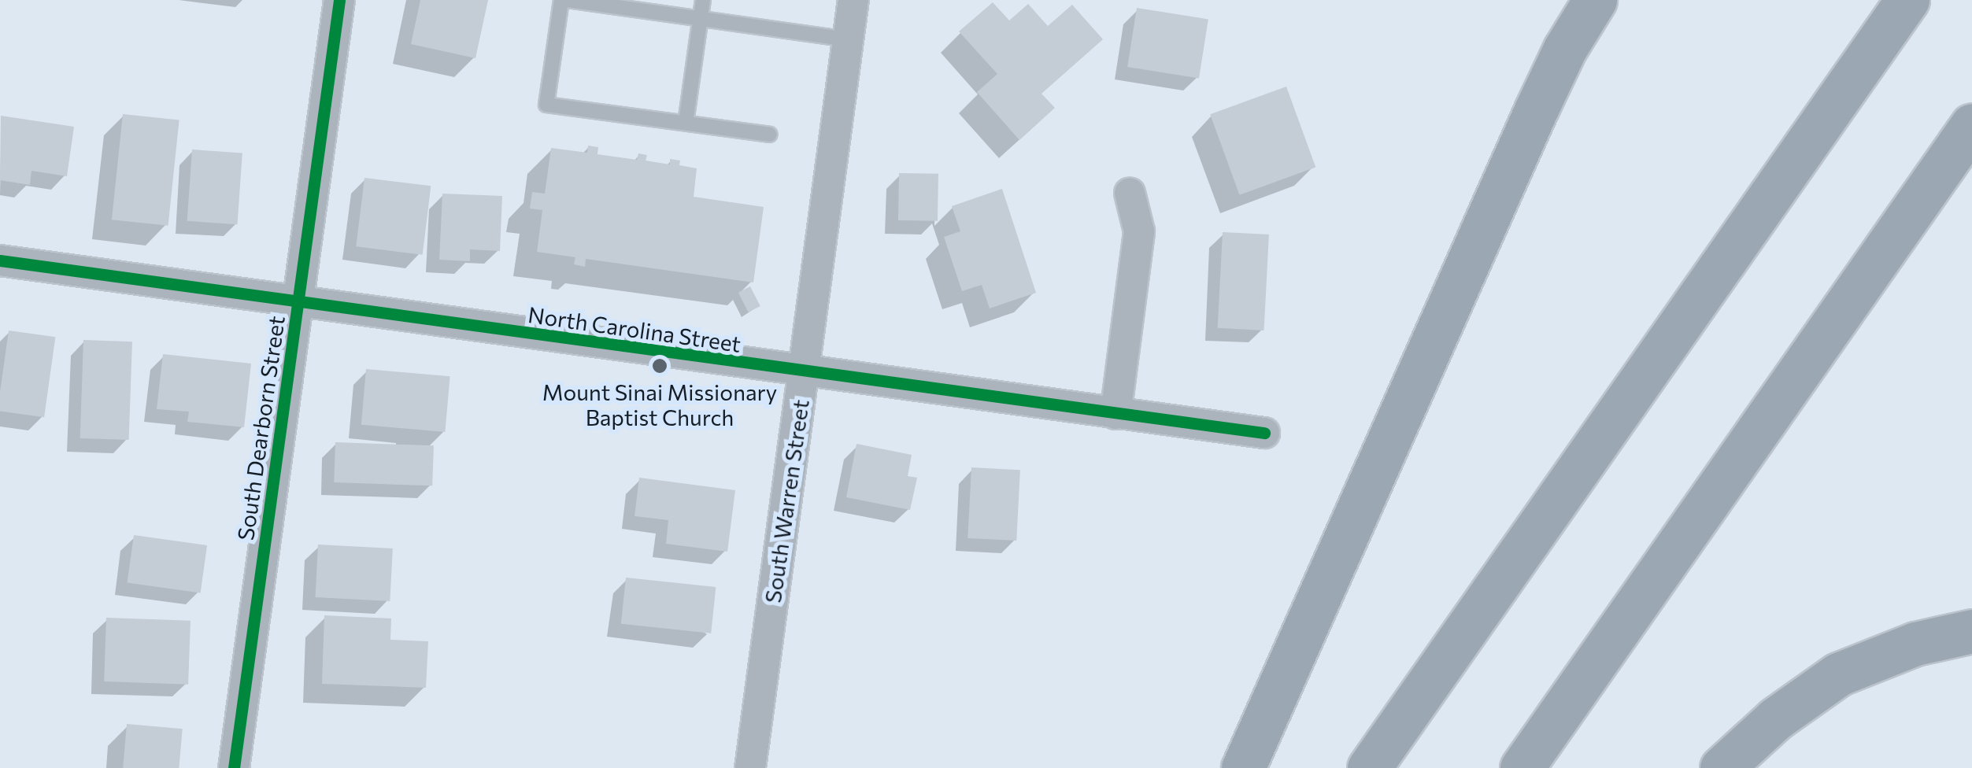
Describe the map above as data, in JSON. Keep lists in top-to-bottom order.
{
  "streets": {
    "street": ["North Carolina Street", "South Dearborn Street", "South Warren Street"]
  },
  "crossings": [
    ["North Carolina Street", "South Dearborn Street"],
    ["North Carolina Street", "South Warren Street"]
  ],
  "places": ["Mount Sinai Missionary Baptist Church"]
}
